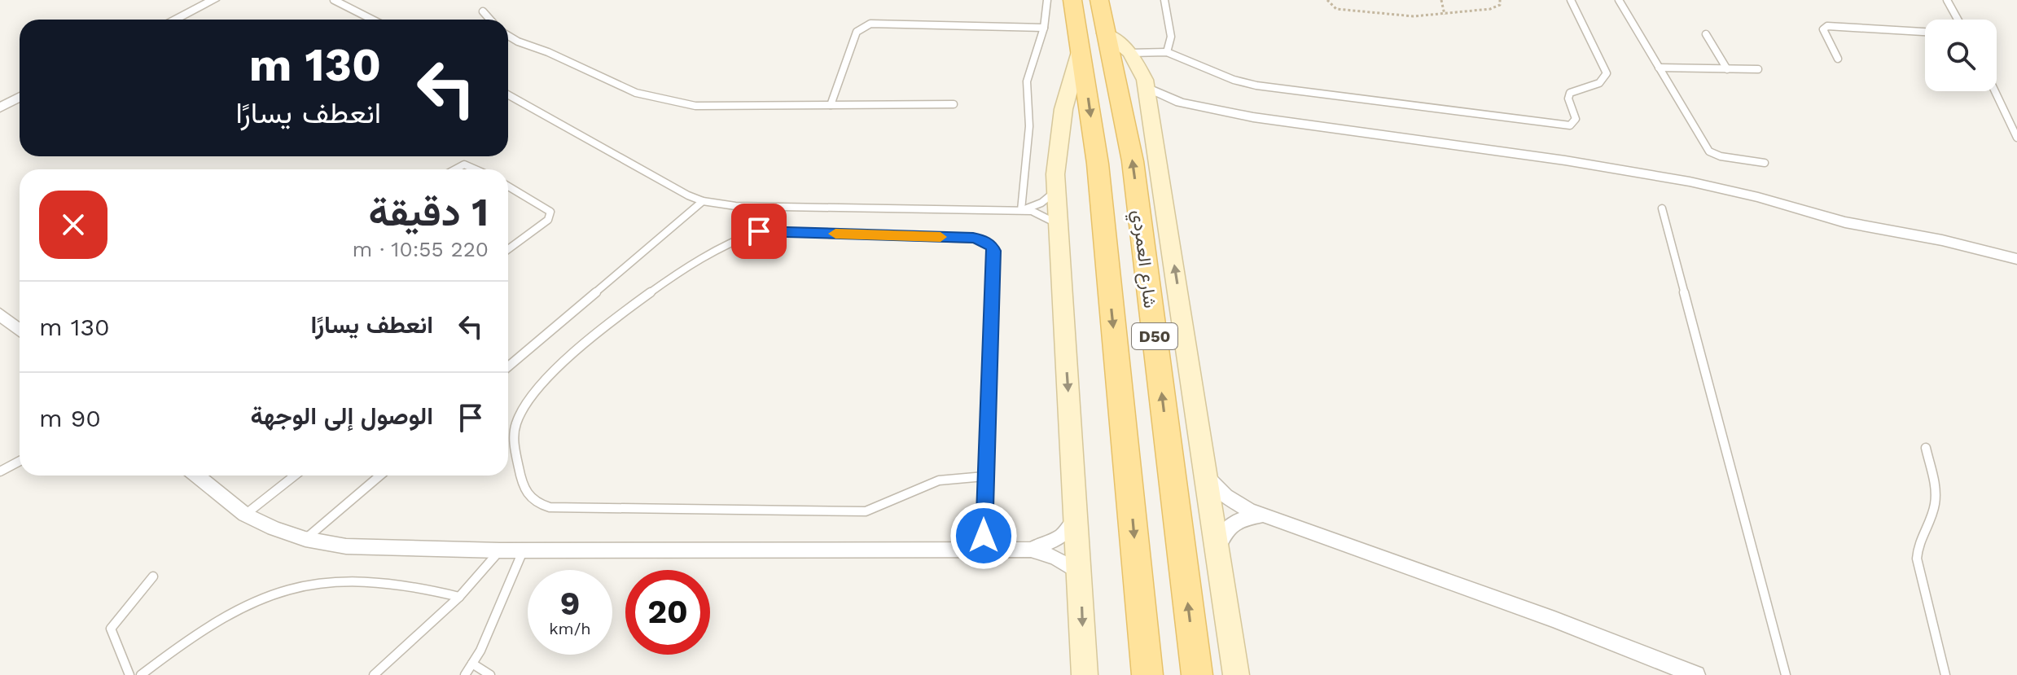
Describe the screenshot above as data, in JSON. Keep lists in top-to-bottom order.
{
  "streets": {
    "main road": ["شارع العمردي", "D50"]
  },
  "page": {
    "turn": ["130 m", "انعطف يسارًا"],
    "heading": ["1 دقيقة", "220 m · 10:55"],
    "list": [
      {
        "name": "انعطف يسارًا",
        "value": "130 m"
      },
      {
        "name": "الوصول إلى الوجهة",
        "value": "90 m"
      }
    ],
    "speed": "9 km/h",
    "limit": "20"
  }
}
